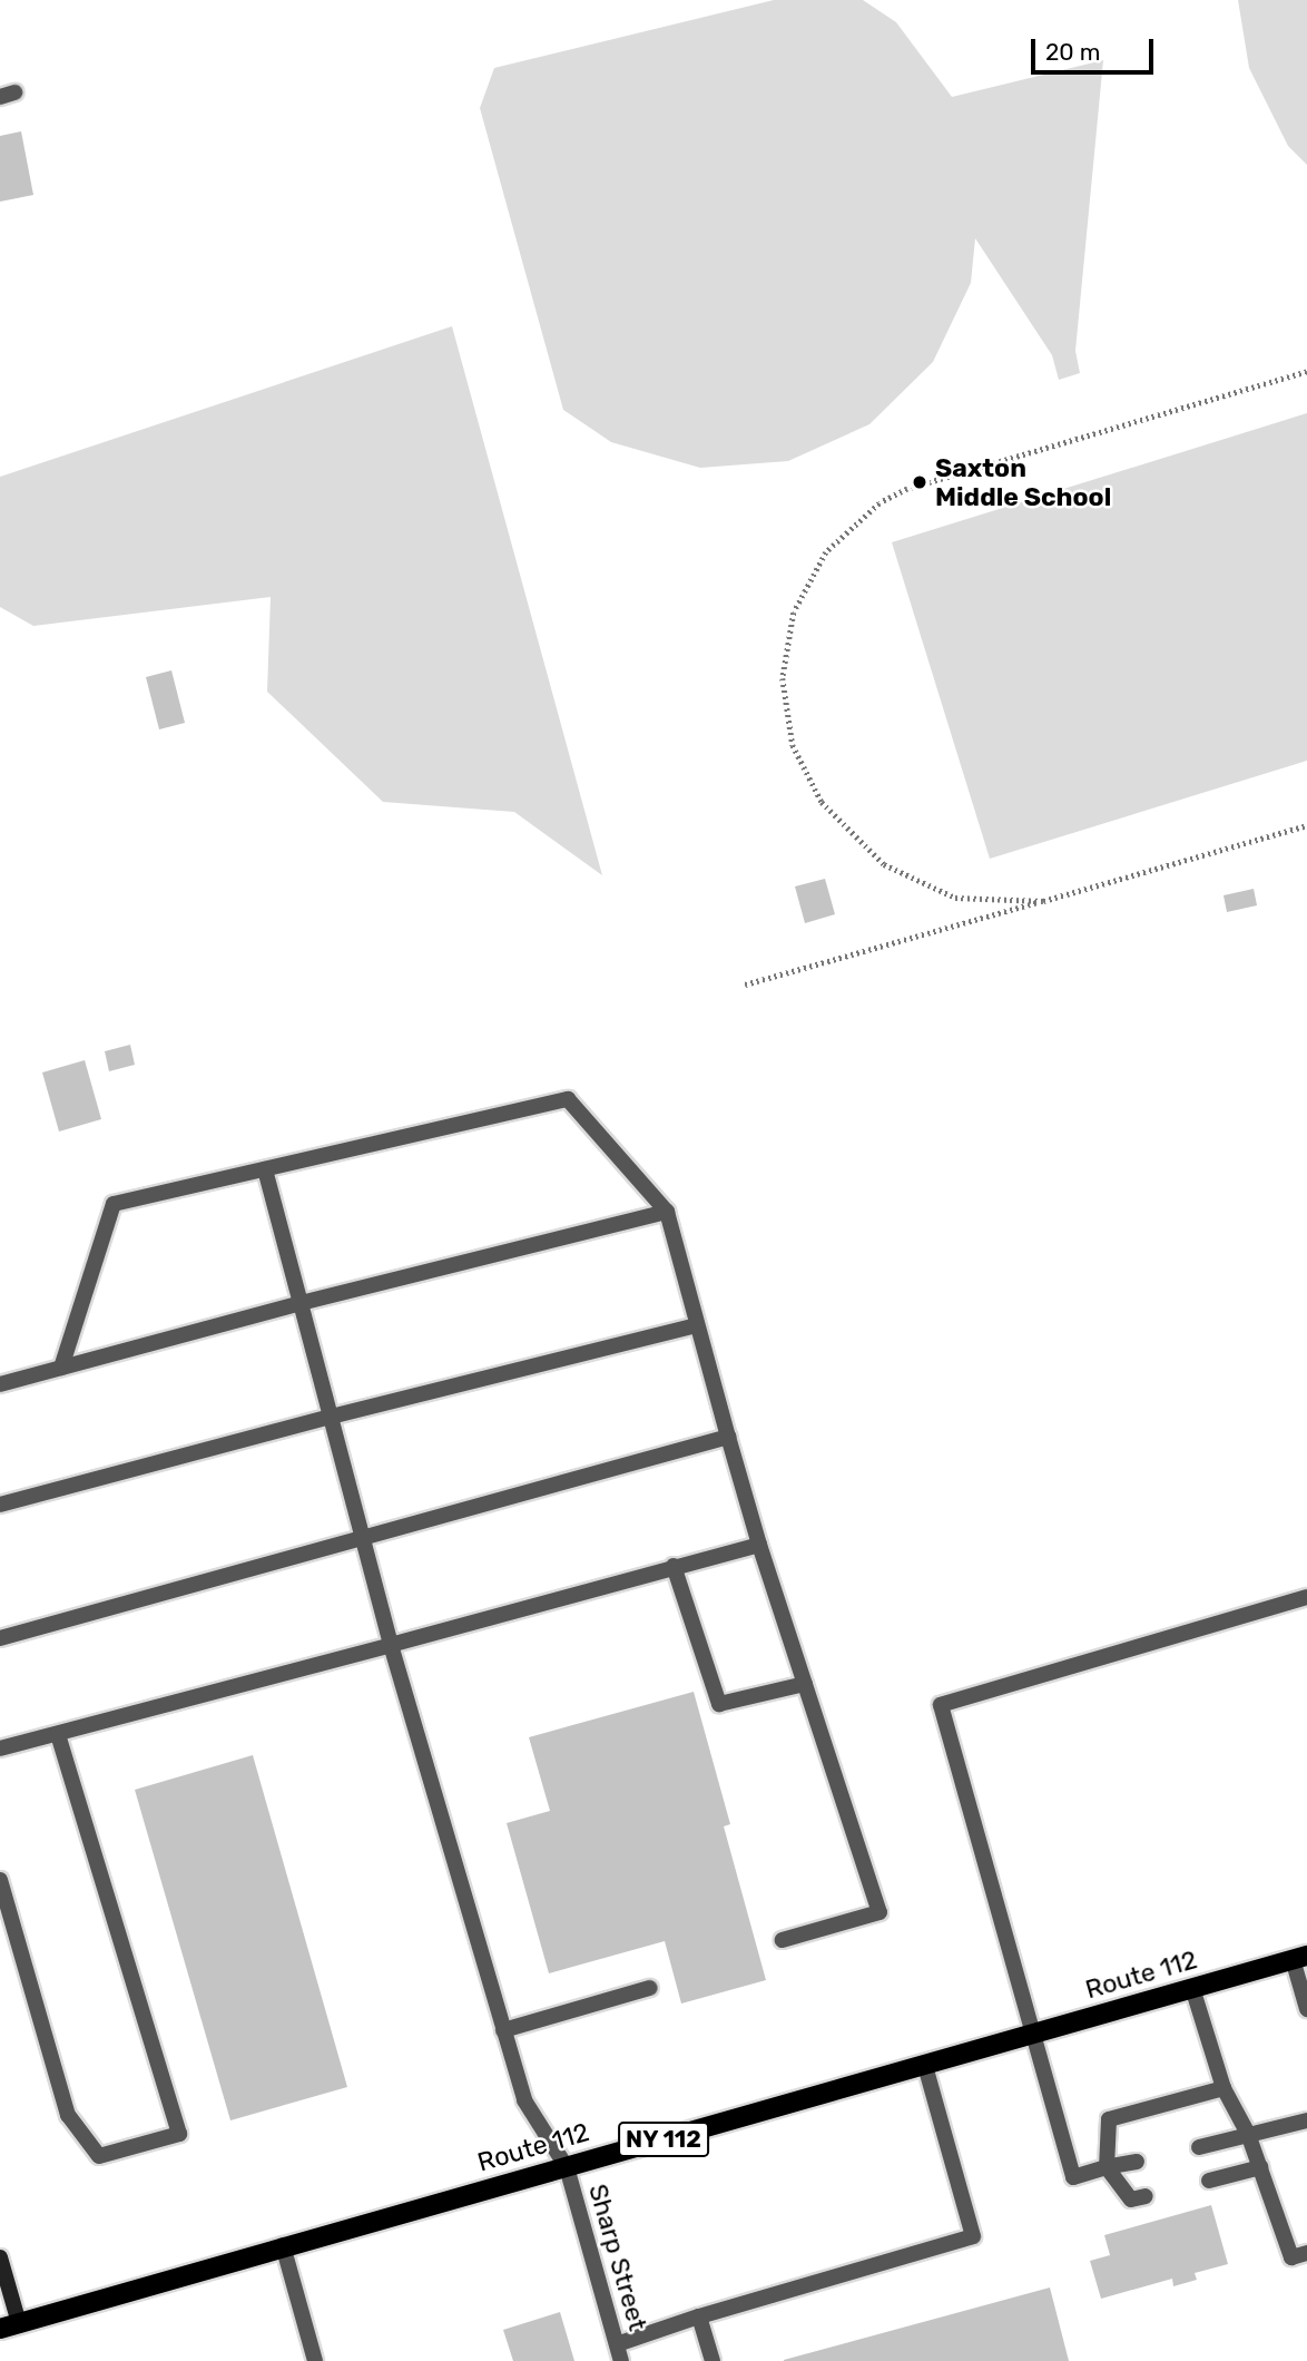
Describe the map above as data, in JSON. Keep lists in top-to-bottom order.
{
  "streets": {
    "main road": ["Route 112", "NY 112"],
    "street": ["Sharp Street"]
  },
  "crossings": [
    ["Route 112", "Sharp Street"]
  ],
  "places": ["Saxton Middle School"],
  "scale_bar": "20 m"
}
